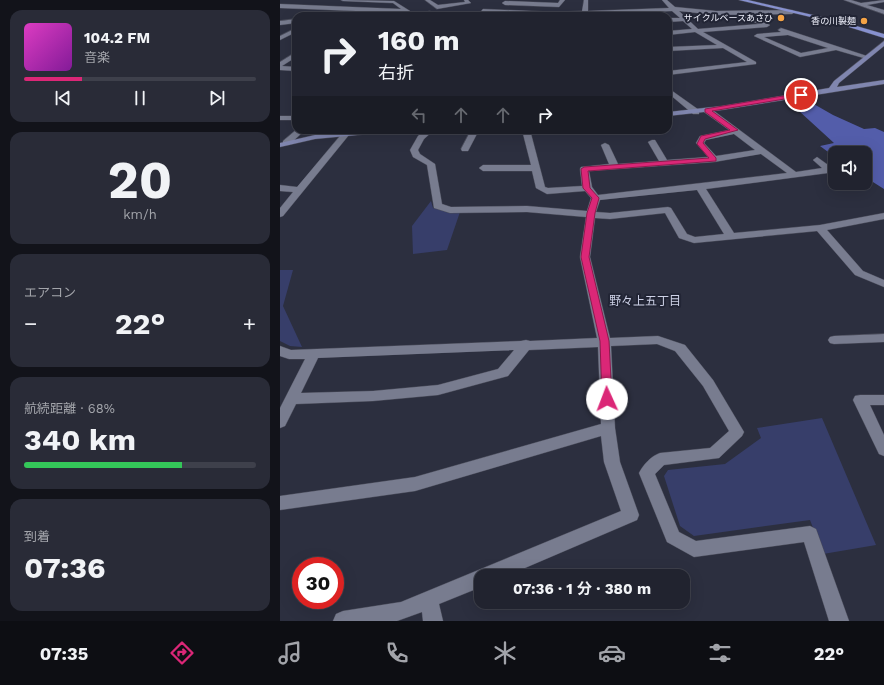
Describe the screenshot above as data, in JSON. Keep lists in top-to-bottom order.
{
  "districts": ["野々上五丁目"],
  "places": ["サイクルベースあさひ", "香の川製麺"],
  "page": {
    "turn": ["160 m", "右折"],
    "song": ["104.2 FM", "音楽"],
    "tile": [
      ["20", "km/h"],
      "エアコン",
      ["航続距離 · 68%", "340 km"],
      ["到着", "07:36"]
    ],
    "heat": ["−", "22°", "+"],
    "limit": "30",
    "trip": "07:36 · 1 分 · 380 m",
    "tabs": ["07:35", "22°"]
  }
}
